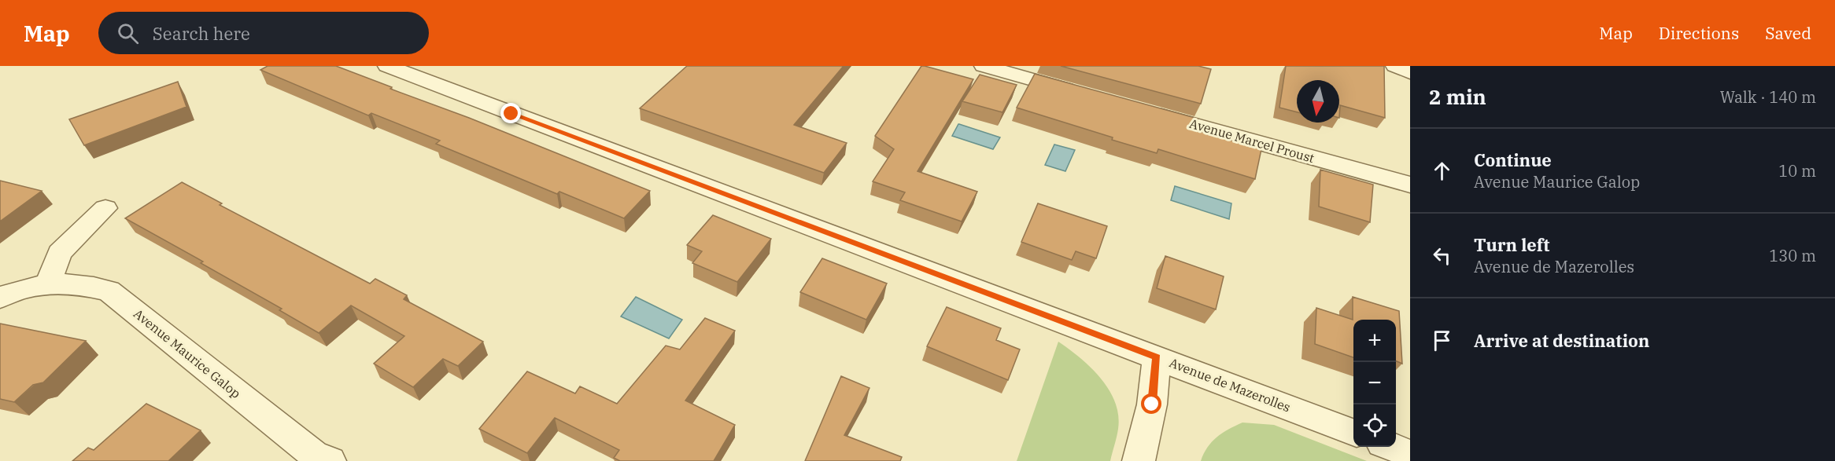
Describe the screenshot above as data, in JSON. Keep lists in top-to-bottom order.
{
  "streets": {
    "street": ["Avenue Marcel Proust", "Avenue Maurice Galop", "Avenue de Mazerolles"]
  },
  "north": "bottom",
  "page": {
    "header": "Map",
    "search": "Search here",
    "nav": ["Map", "Directions", "Saved"],
    "heading": ["2 min", "Walk · 140 m"],
    "list": [
      ["Continue", "Avenue Maurice Galop", "10 m"],
      ["Turn left", "Avenue de Mazerolles", "130 m"],
      "Arrive at destination"
    ],
    "map_buttons": ["+", "−"]
  }
}
